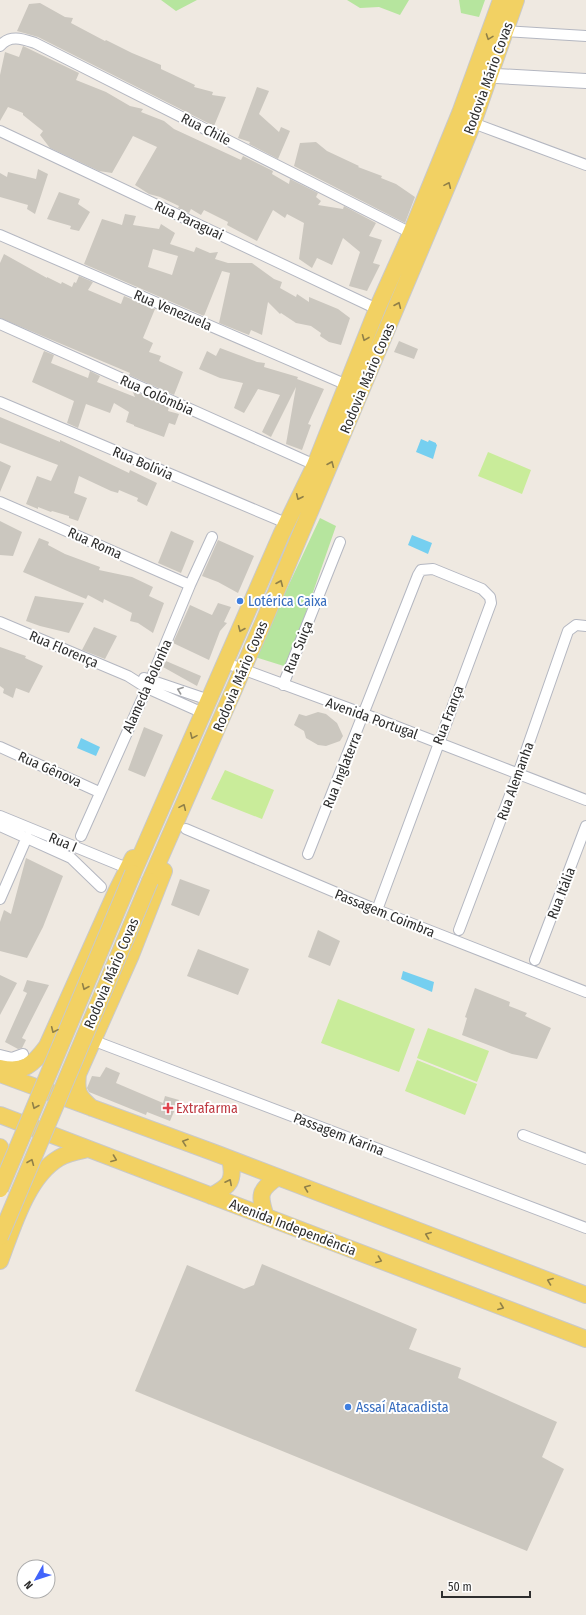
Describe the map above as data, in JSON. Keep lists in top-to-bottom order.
{
  "streets": {
    "main road": ["Rodovia Mário Covas", "Avenida Independência"],
    "street": [
      "Rua Chile",
      "Rua Paraguai",
      "Rua Venezuela",
      "Rua Colômbia",
      "Rua Bolívia",
      "Rua Roma",
      "Rua Suiça",
      "Rua Florença",
      "Alameda Bolonha",
      "Rua França",
      "Avenida Portugal",
      "Rua Gênova",
      "Rua Inglaterra",
      "Rua Alemanha",
      "Rua I",
      "Rua Itália",
      "Passagem Coimbra",
      "Passagem Karina"
    ]
  },
  "crossings": [
    ["Rodovia Mário Covas", "Rua Chile"],
    ["Rodovia Mário Covas", "Rua Paraguai"],
    ["Rodovia Mário Covas", "Rua Venezuela"],
    ["Rodovia Mário Covas", "Rua Colômbia"],
    ["Rodovia Mário Covas", "Rua Bolívia"],
    ["Rodovia Mário Covas", "Rua Florença"],
    ["Rodovia Mário Covas", "Avenida Portugal"],
    ["Rodovia Mário Covas", "Rua I"],
    ["Rodovia Mário Covas", "Passagem Coimbra"],
    ["Rua Roma", "Alameda Bolonha"],
    ["Rua Suiça", "Avenida Portugal"],
    ["Rua Florença", "Alameda Bolonha"],
    ["Alameda Bolonha", "Rua Gênova"],
    ["Rua França", "Avenida Portugal"],
    ["Rua França", "Rua Inglaterra"],
    ["Rua França", "Passagem Coimbra"],
    ["Avenida Portugal", "Rua Inglaterra"],
    ["Avenida Portugal", "Rua Alemanha"]
  ],
  "places": {
    "other": ["Lotérica Caixa", "Assaí Atacadista"],
    "health": ["Extrafarma"]
  },
  "scale_bar": "50 m",
  "north": "bottom left"
}
